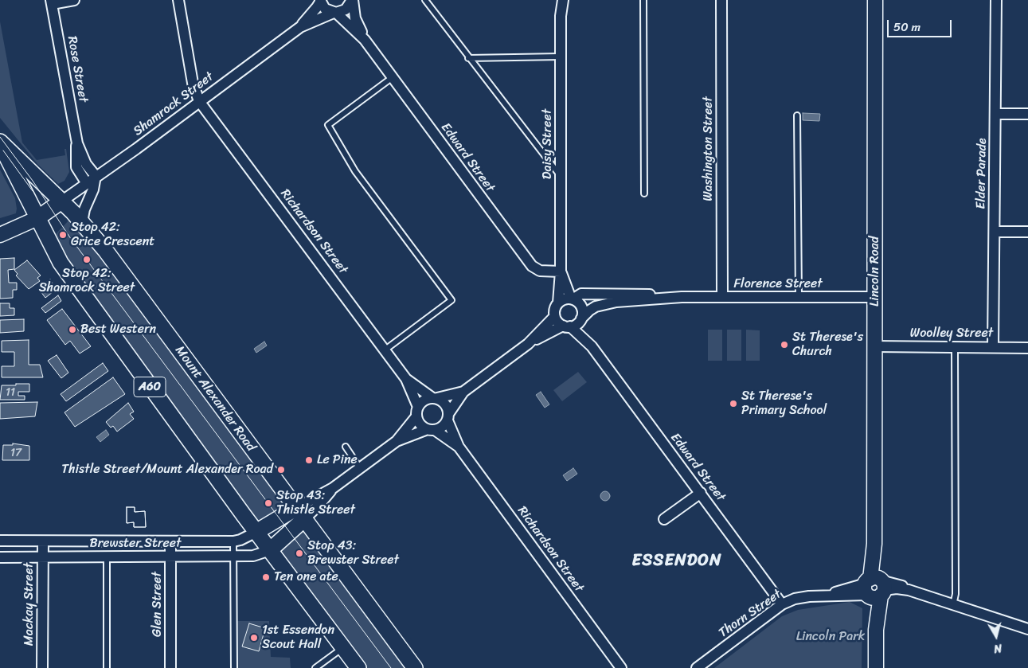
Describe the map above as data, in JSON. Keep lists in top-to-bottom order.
{
  "streets": {
    "main road": ["Lincoln Road", "A60", "Mount Alexander Road"],
    "street": [
      "Rose Street",
      "Shamrock Street",
      "Daisy Street",
      "Washington Street",
      "Edward Street",
      "Elder Parade",
      "Richardson Street",
      "Florence Street",
      "Woolley Street",
      "Brewster Street",
      "Mackay Street",
      "Glen Street",
      "Thorn Street"
    ]
  },
  "crossings": [
    ["Rose Street", "Shamrock Street"],
    ["Shamrock Street", "Edward Street"],
    ["Shamrock Street", "Richardson Street"],
    ["Shamrock Street", "Mount Alexander Road"],
    ["Daisy Street", "Edward Street"],
    ["Daisy Street", "Florence Street"],
    ["Washington Street", "Florence Street"],
    ["Edward Street", "Florence Street"],
    ["Edward Street", "Thorn Street"],
    ["Elder Parade", "Woolley Street"],
    ["Lincoln Road", "Florence Street"],
    ["Lincoln Road", "Woolley Street"],
    ["Lincoln Road", "Thorn Street"],
    ["Mount Alexander Road", "Brewster Street"],
    ["Brewster Street", "Mackay Street"],
    ["Brewster Street", "Glen Street"]
  ],
  "districts": ["ESSENDON"],
  "parks": ["Lincoln Park"],
  "places": [
    "Stop 42: Grice Crescent",
    "Stop 42: Shamrock Street",
    "Best Western",
    "St Therese's Church",
    "St Therese's Primary School",
    "Le Pine",
    "Thistle Street/Mount Alexander Road",
    "Stop 43: Thistle Street",
    "Stop 43: Brewster Street",
    "Ten one ate",
    "1st Essendon Scout Hall"
  ],
  "house_numbers": ["11", "17"],
  "scale_bar": "50 m",
  "north": "bottom"
}
